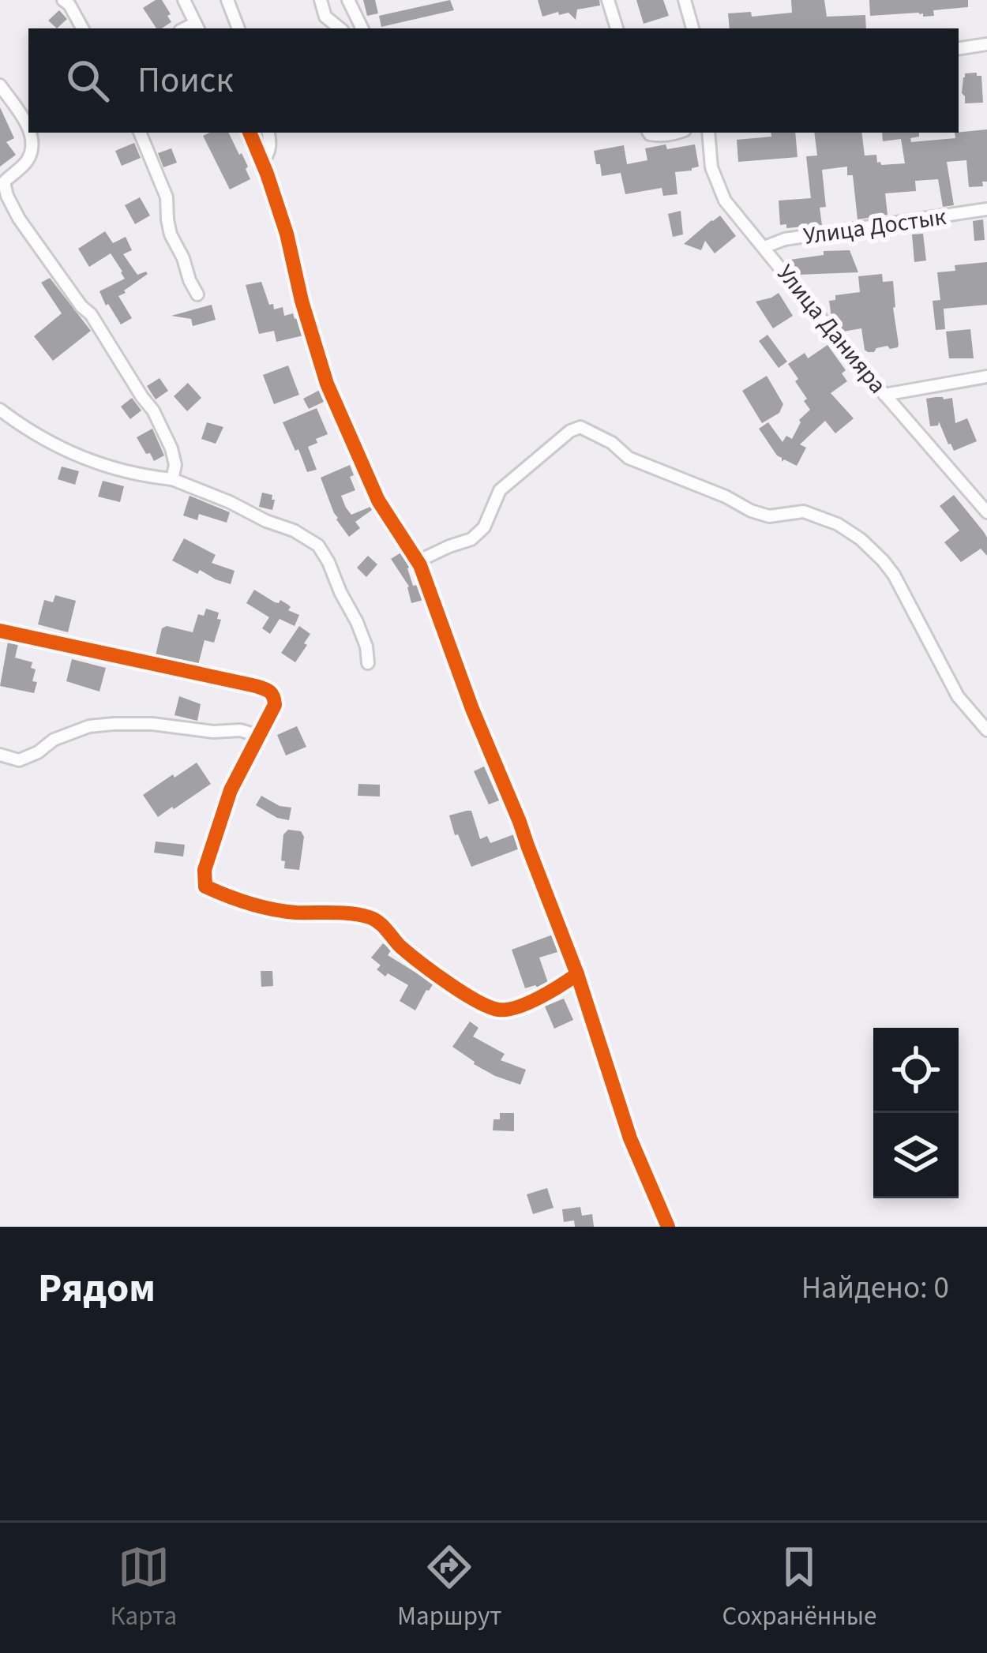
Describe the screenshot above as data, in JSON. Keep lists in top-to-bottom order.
{
  "streets": {
    "street": ["Улица Достык", "Улица Данияра"]
  },
  "crossings": [
    ["Улица Достык", "Улица Данияра"]
  ],
  "page": {
    "search": "Поиск",
    "heading": ["Рядом", "Найдено: 0"],
    "nav": ["Карта", "Маршрут", "Сохранённые"]
  }
}
